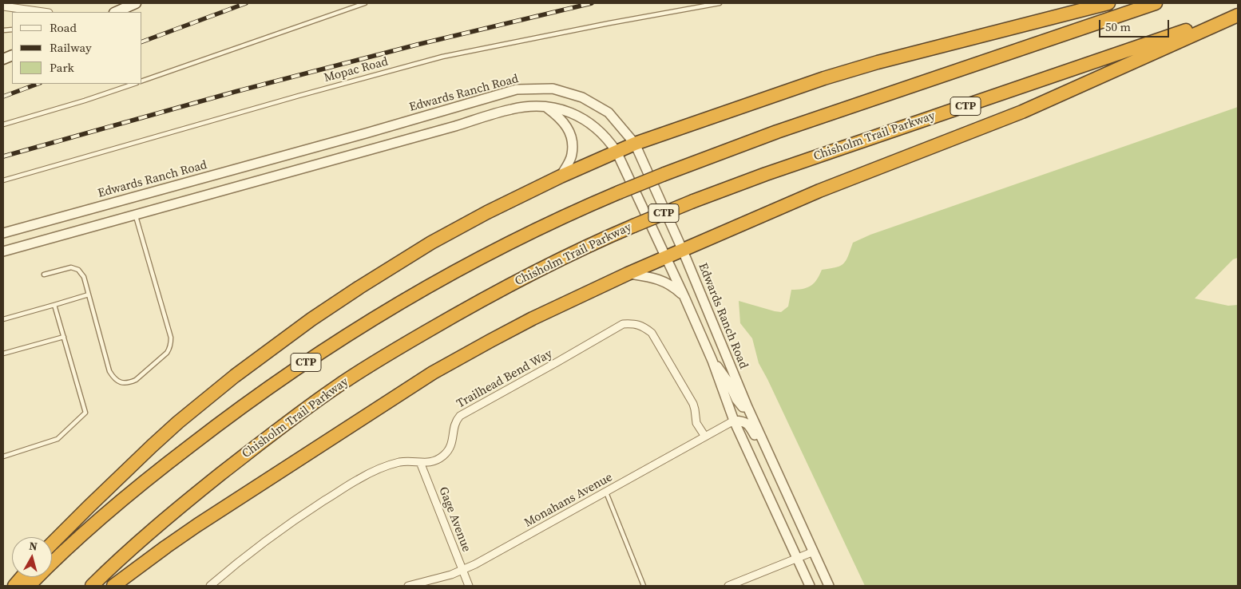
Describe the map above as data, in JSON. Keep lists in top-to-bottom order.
{
  "streets": {
    "highway": ["CTP", "Chisholm Trail Parkway"],
    "street": [
      "Edwards Ranch Road",
      "Trailhead Bend Way",
      "Monahans Avenue",
      "Gage Avenue"
    ],
    "lane": ["Mopac Road"]
  },
  "crossings": [
    ["Trailhead Bend Way", "Monahans Avenue"],
    ["Trailhead Bend Way", "Gage Avenue"],
    ["Monahans Avenue", "Gage Avenue"]
  ],
  "legend": ["Road", "Railway", "Park"],
  "scale_bar": "50 m",
  "north": "top"
}
